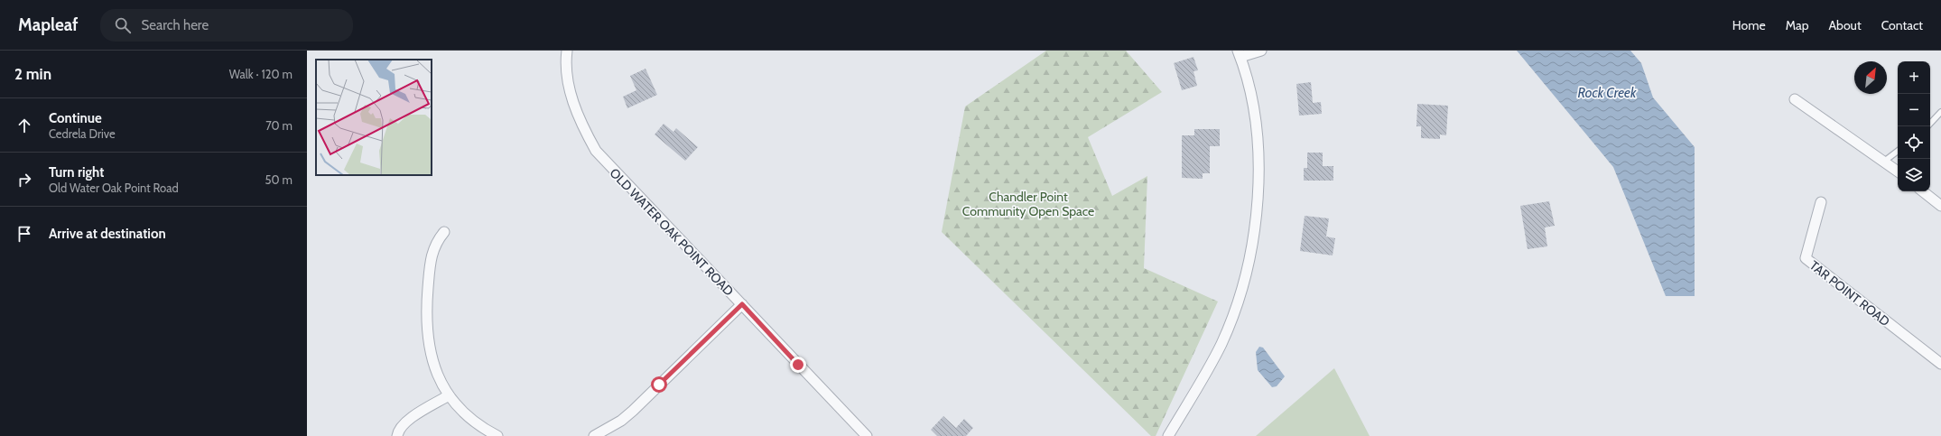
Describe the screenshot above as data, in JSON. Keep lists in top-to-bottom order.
{
  "streets": {
    "street": ["OLD WATER OAK POINT ROAD", "TAR POINT ROAD"]
  },
  "water": ["Rock Creek"],
  "parks": ["Chandler Point Community Open Space"],
  "north": "top right",
  "page": {
    "header": "Mapleaf",
    "search": "Search here",
    "nav": [
      "Home",
      "Map",
      "About",
      "Contact"
    ],
    "heading": ["2 min", "Walk · 120 m"],
    "map_buttons": ["+", "−"],
    "list": [
      ["Continue", "Cedrela Drive", "70 m"],
      ["Turn right", "Old Water Oak Point Road", "50 m"],
      "Arrive at destination"
    ]
  }
}
